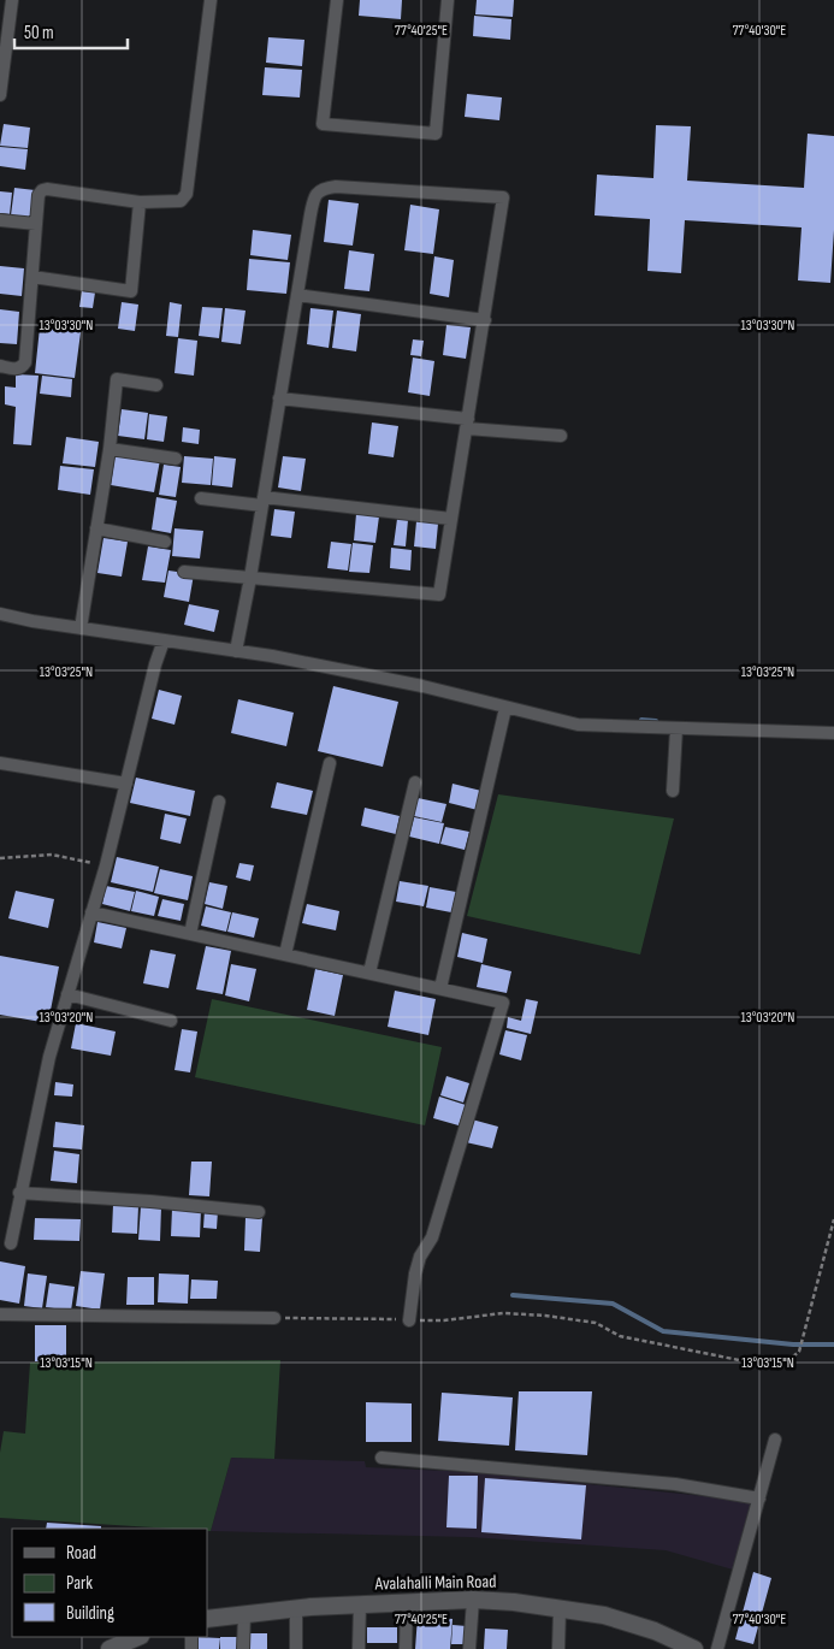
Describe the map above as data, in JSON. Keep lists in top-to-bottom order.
{
  "streets": {
    "main road": ["Avalahalli Main Road"]
  },
  "legend": ["Road", "Park", "Building"],
  "scale_bar": "50 m",
  "coordinates": [
    "77°40'25\"E",
    "77°40'30\"E",
    "13°03'30\"N",
    "13°03'25\"N",
    "13°03'20\"N",
    "13°03'15\"N"
  ]
}
